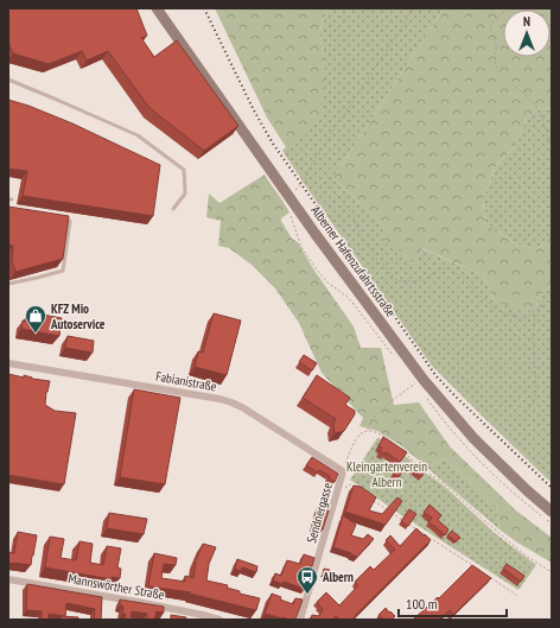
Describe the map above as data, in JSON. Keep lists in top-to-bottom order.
{
  "streets": {
    "main road": ["Alberner Hafenzufahrtsstraße"],
    "street": ["Fabianistraße", "Sendnergasse", "Mannswörther Straße"]
  },
  "crossings": [
    ["Fabianistraße", "Sendnergasse"]
  ],
  "parks": ["Kleingartenverein Albern"],
  "places": {
    "shop": ["KFZ Mio Autoservice"],
    "bus stop": ["Albern"]
  },
  "scale_bar": "100 m",
  "north": "top"
}
